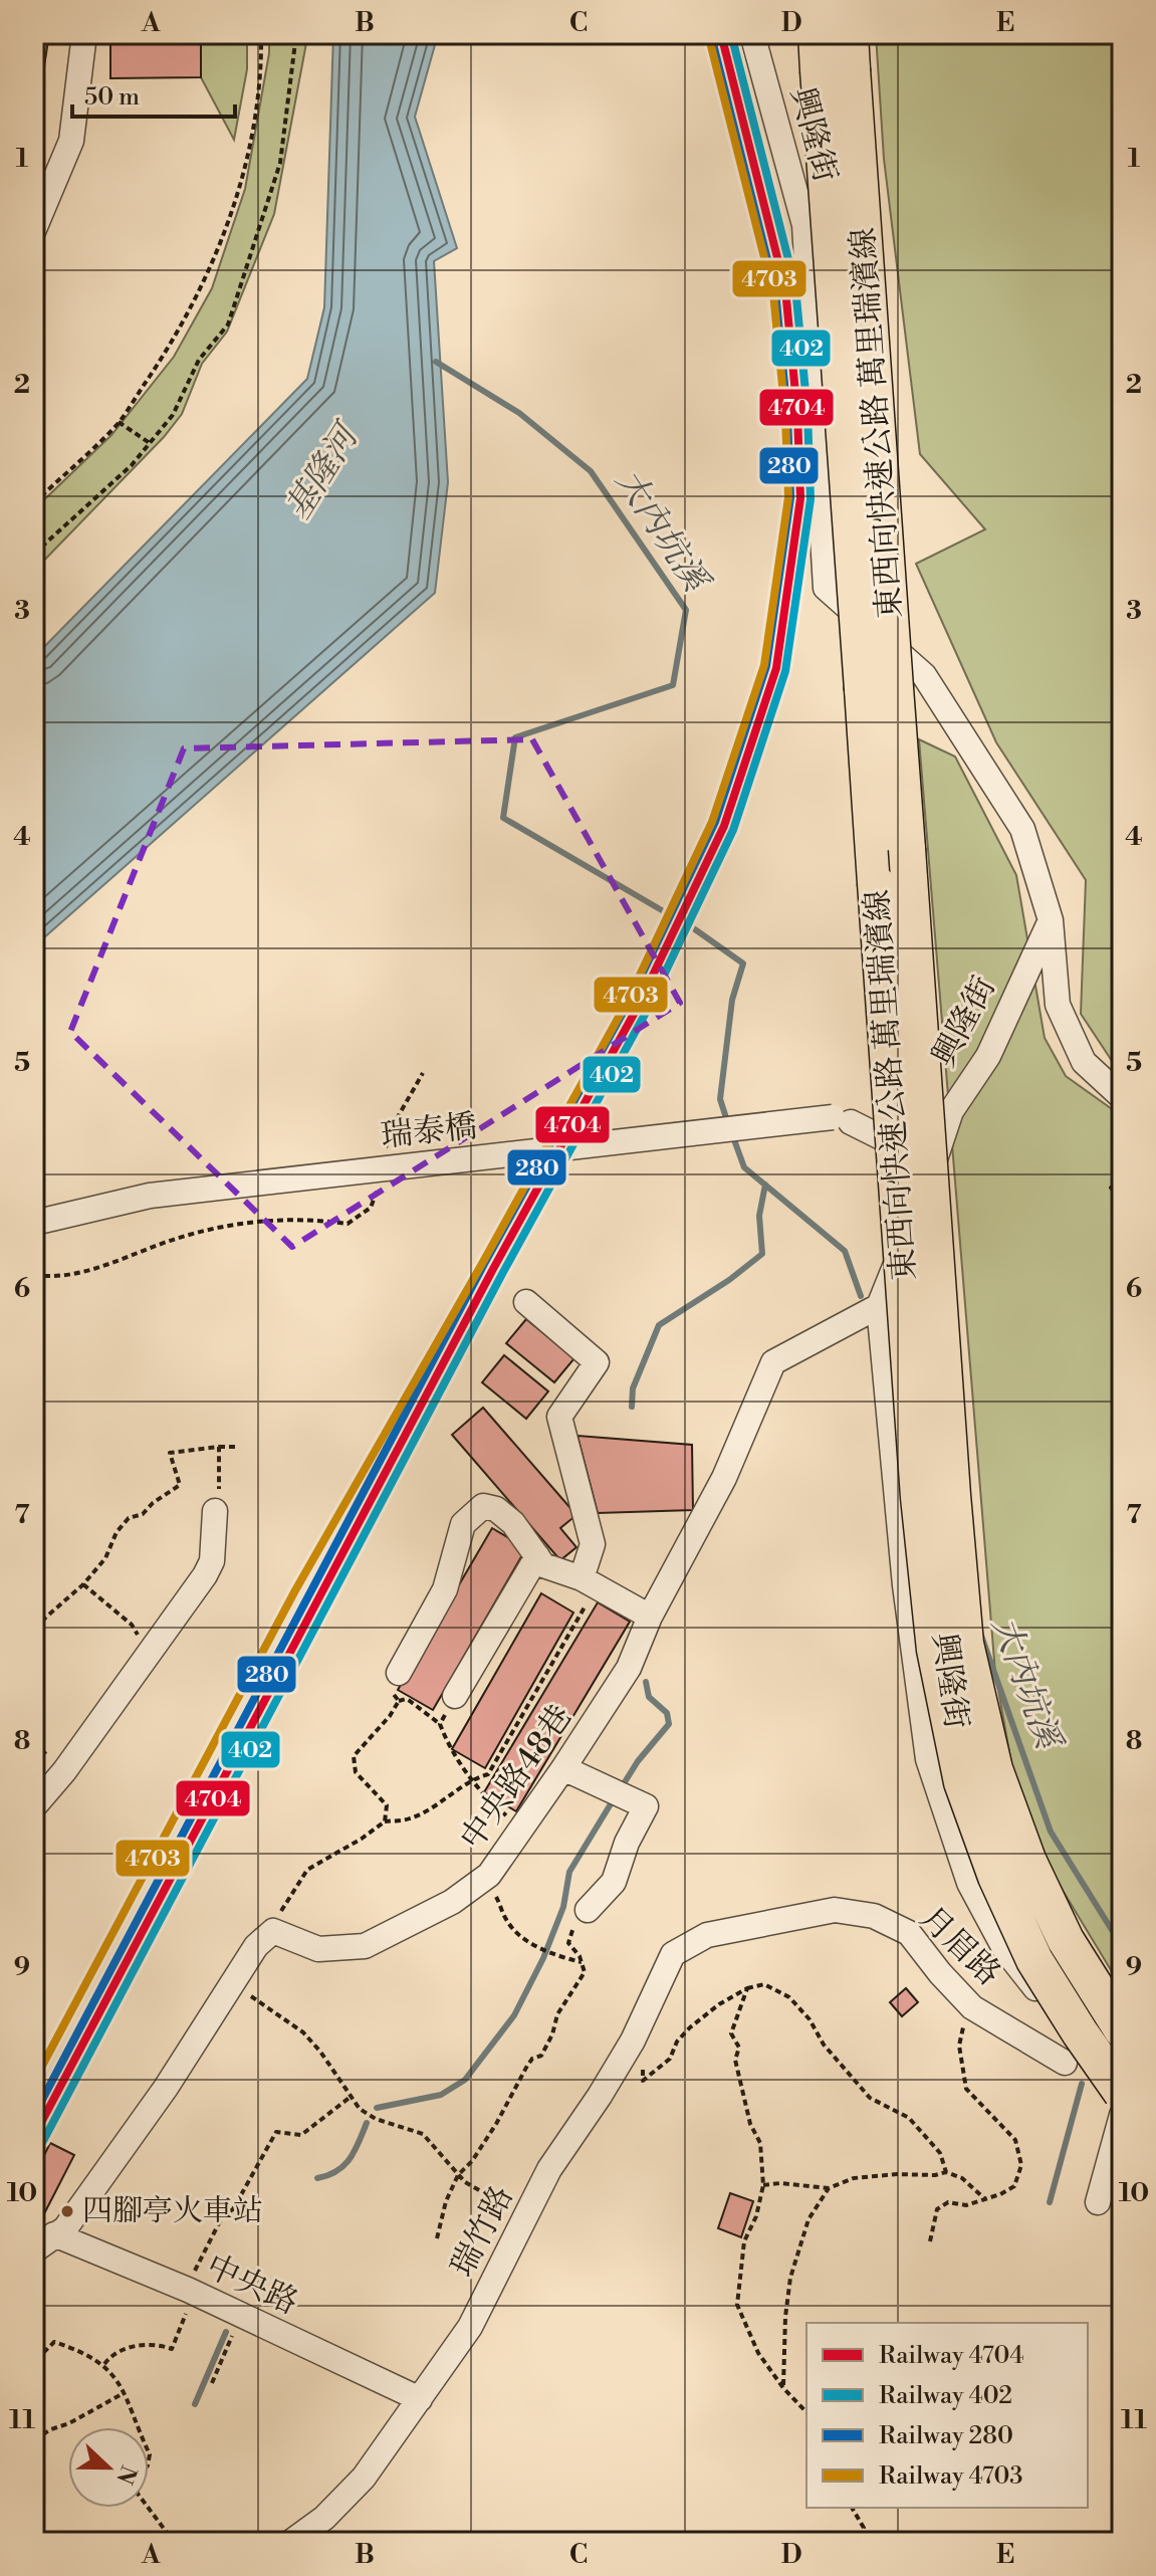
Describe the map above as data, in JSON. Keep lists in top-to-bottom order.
{
  "streets": {
    "highway": ["東西向快速公路 萬里瑞濱線"],
    "street": [
      "興隆街",
      "瑞泰橋",
      "中央路48巷",
      "月眉路",
      "瑞竹路",
      "中央路"
    ]
  },
  "crossings": [
    ["興隆街", "東西向快速公路 萬里瑞濱線"],
    ["興隆街", "瑞泰橋"],
    ["興隆街", "中央路48巷"],
    ["月眉路", "瑞竹路"],
    ["瑞竹路", "中央路"]
  ],
  "water": ["基隆河", "大內坑溪"],
  "places": ["四腳亭火車站"],
  "lines": [
    "rail line 4704",
    "rail line 402",
    "rail line 4703",
    "rail line 280"
  ],
  "legend": [
    "Railway 4704",
    "Railway 402",
    "Railway 280",
    "Railway 4703"
  ],
  "scale_bar": "50 m",
  "north": "right",
  "grid": {
    "columns": [
      "A",
      "B",
      "C",
      "D",
      "E"
    ],
    "rows": [
      "1",
      "2",
      "3",
      "4",
      "5",
      "6",
      "7",
      "8",
      "9",
      "10",
      "11"
    ]
  }
}
